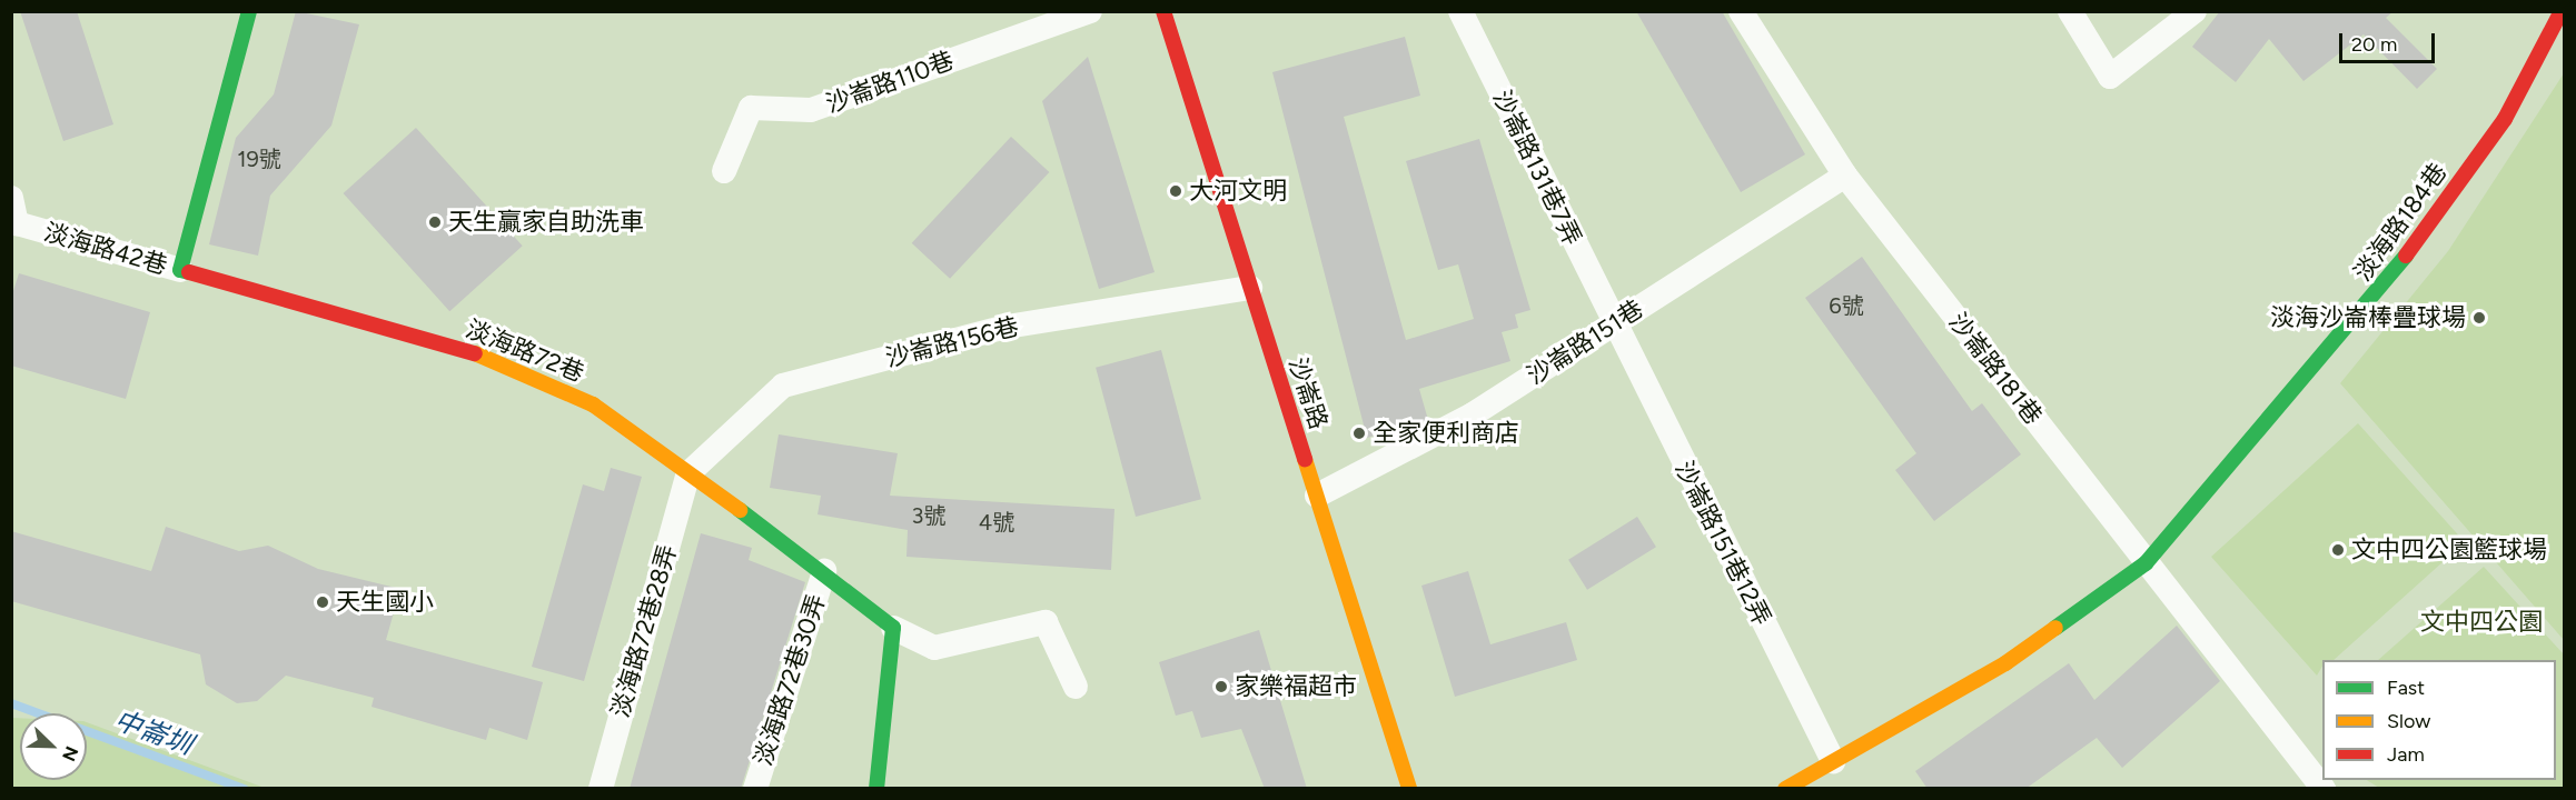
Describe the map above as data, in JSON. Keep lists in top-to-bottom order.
{
  "streets": {
    "street": [
      "沙崙路110巷",
      "沙崙路131巷7弄",
      "淡海路184巷",
      "淡海路42巷",
      "沙崙路156巷",
      "沙崙路151巷",
      "淡海路72巷",
      "沙崙路181巷",
      "沙崙路",
      "沙崙路151巷12弄",
      "淡海路72巷28弄",
      "淡海路72巷30弄"
    ]
  },
  "crossings": [
    ["沙崙路131巷7弄", "沙崙路151巷"],
    ["沙崙路131巷7弄", "沙崙路151巷12弄"],
    ["淡海路184巷", "沙崙路181巷"],
    ["淡海路42巷", "淡海路72巷"],
    ["沙崙路156巷", "淡海路72巷"],
    ["沙崙路156巷", "沙崙路"],
    ["沙崙路156巷", "淡海路72巷28弄"],
    ["沙崙路151巷", "沙崙路181巷"],
    ["沙崙路151巷", "沙崙路"],
    ["沙崙路151巷", "沙崙路151巷12弄"],
    ["淡海路72巷", "淡海路72巷28弄"],
    ["淡海路72巷", "淡海路72巷30弄"]
  ],
  "water": ["中崙圳"],
  "parks": ["文中四公園"],
  "places": [
    "大河文明",
    "天生贏家自助洗車",
    "淡海沙崙棒疊球場",
    "全家便利商店",
    "文中四公園籃球場",
    "天生國小",
    "家樂福超市"
  ],
  "house_numbers": [
    "19號",
    "6號",
    "3號",
    "4號"
  ],
  "legend": ["Fast", "Slow", "Jam"],
  "scale_bar": "20 m",
  "north": "bottom right"
}
